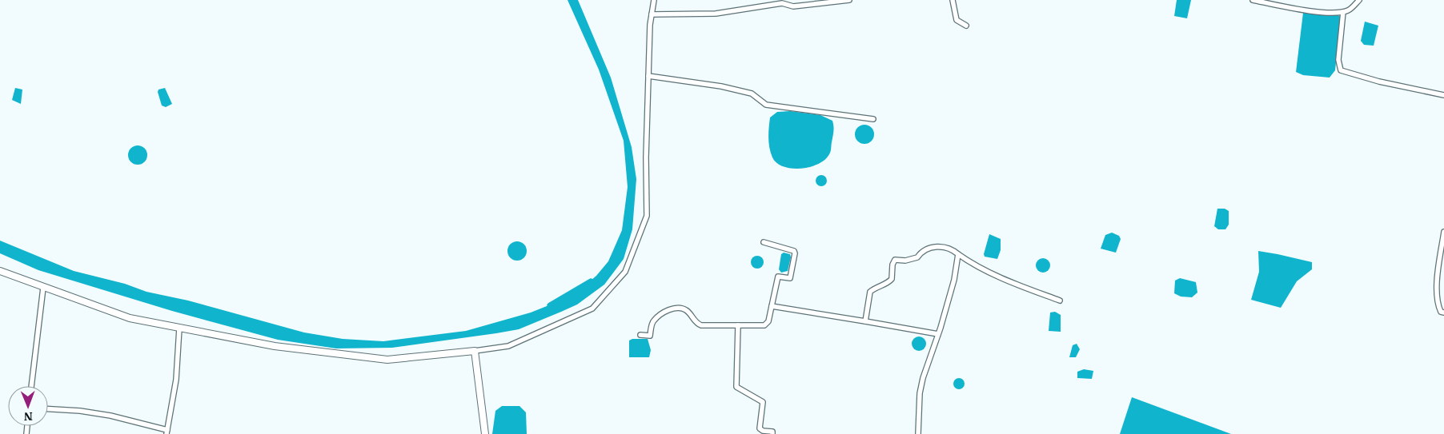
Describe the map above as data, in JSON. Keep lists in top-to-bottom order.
{
  "north": "bottom"
}
